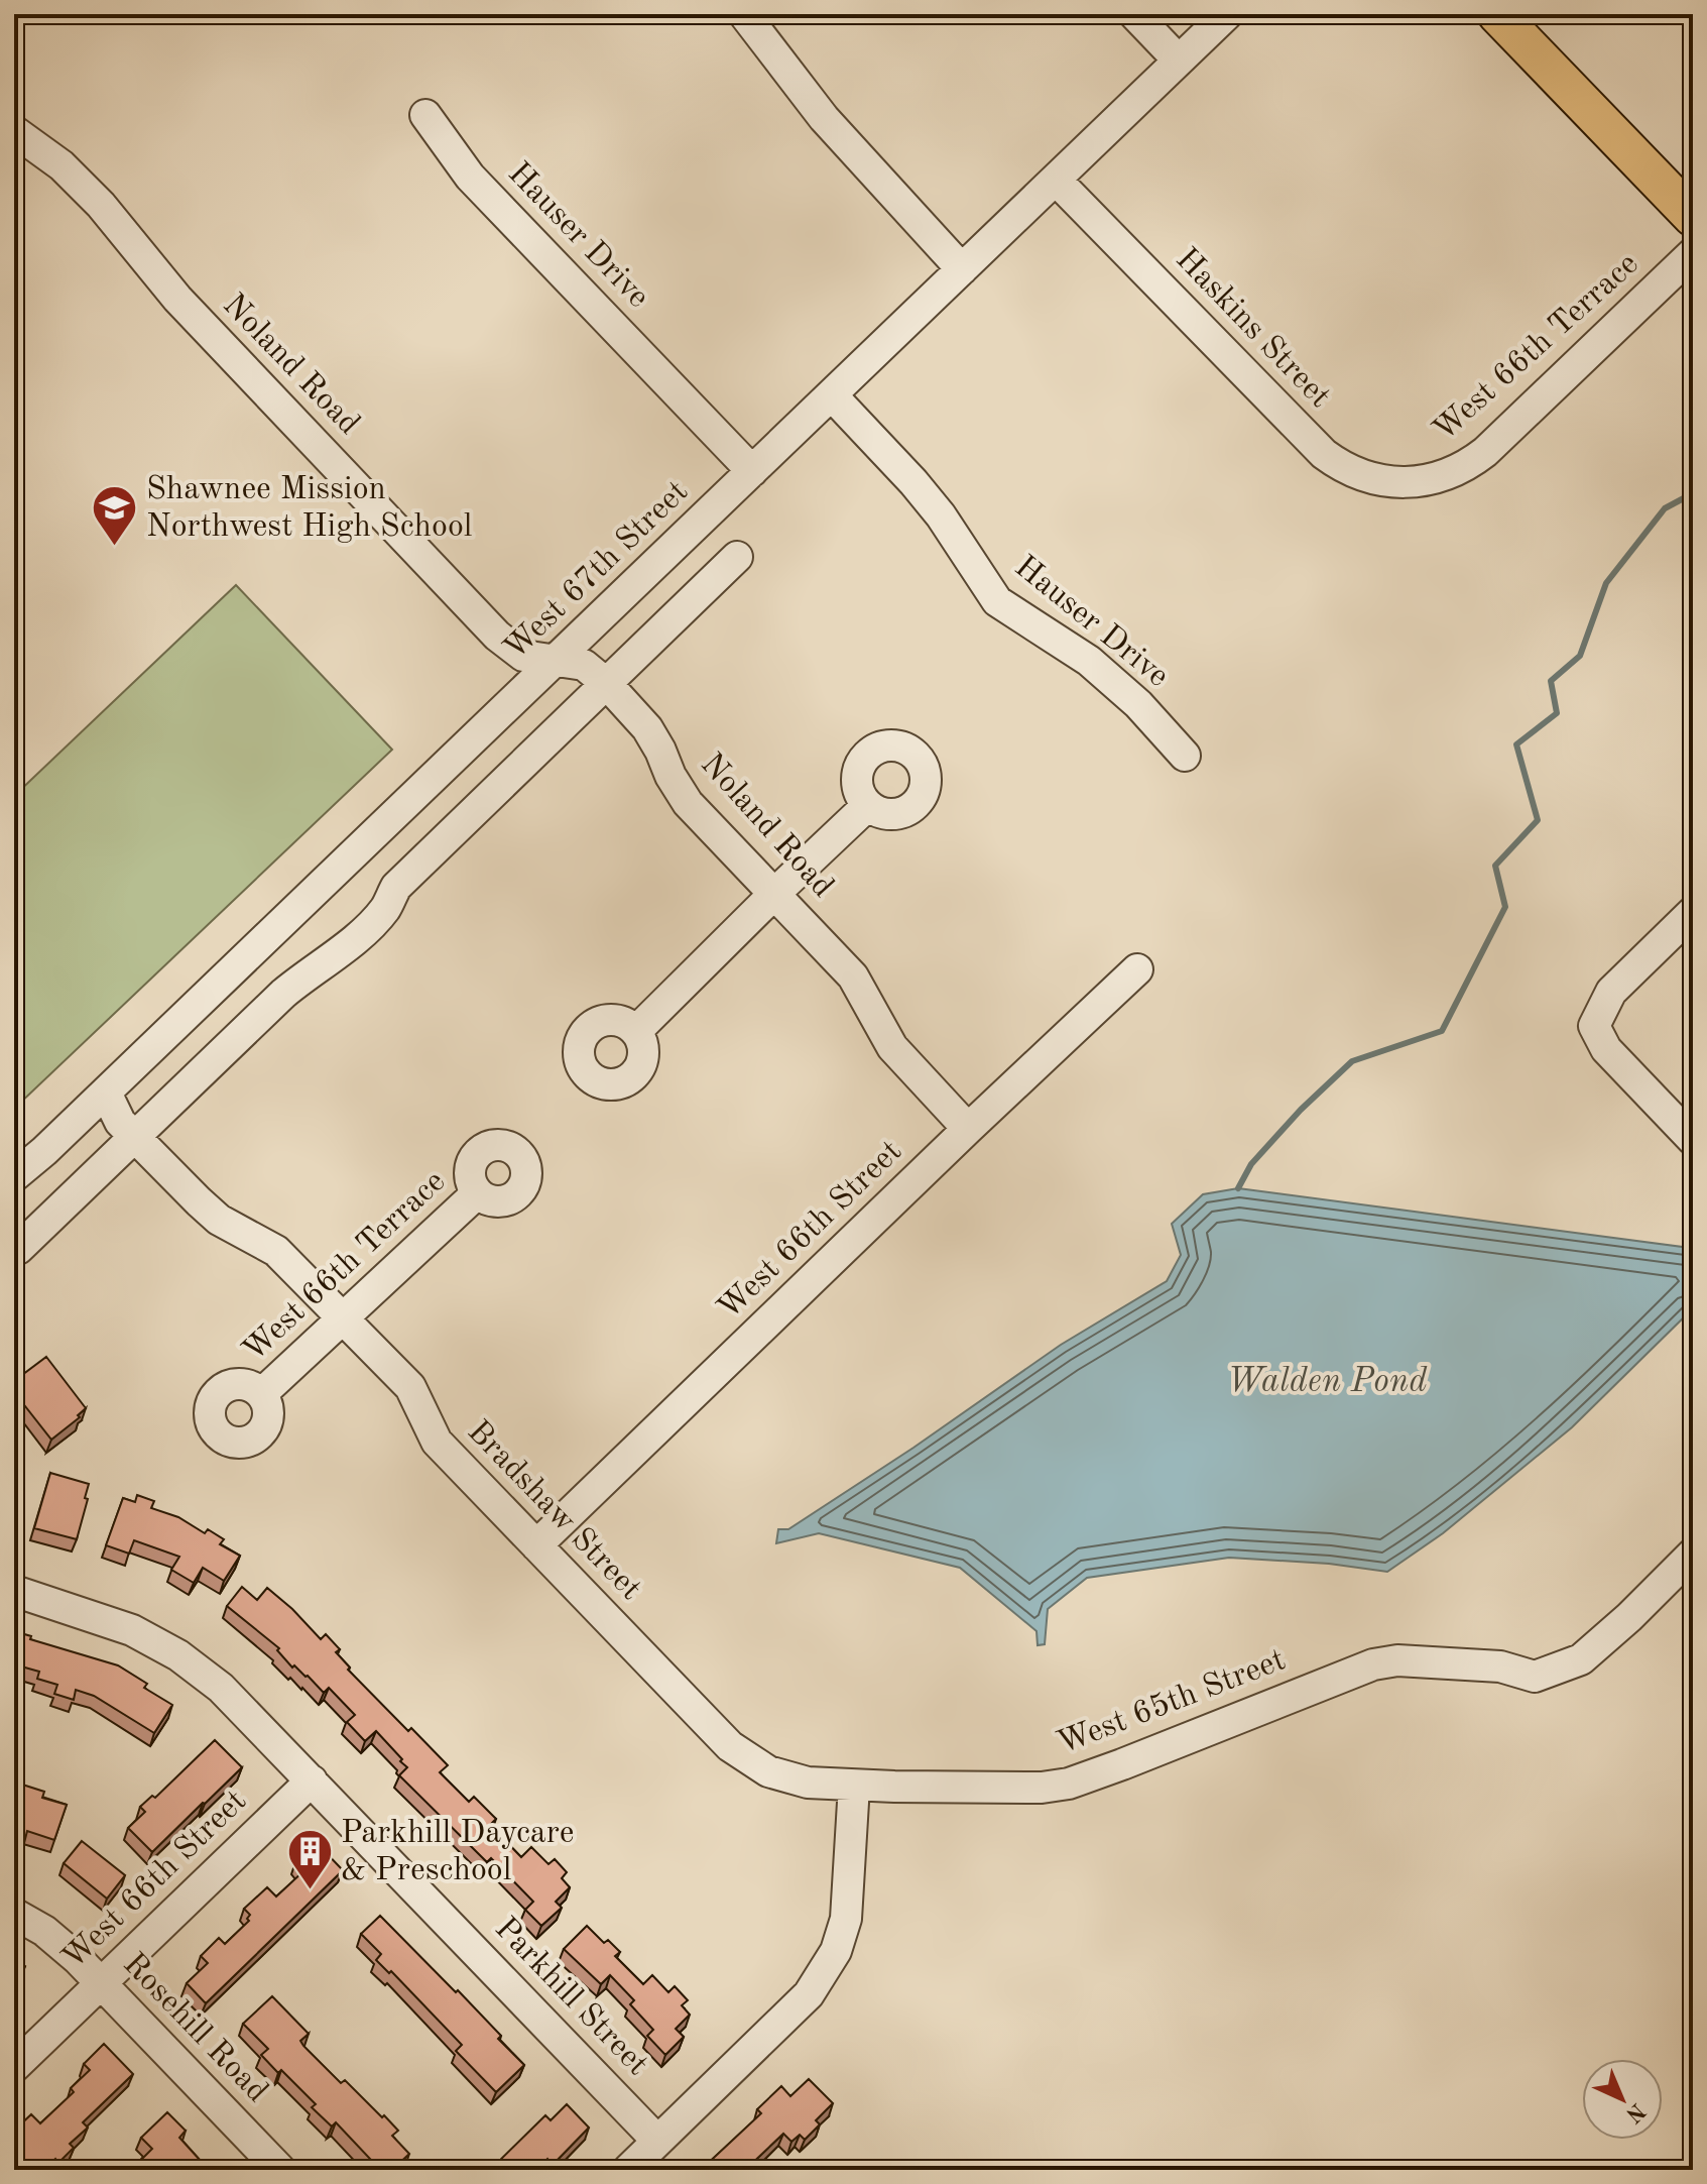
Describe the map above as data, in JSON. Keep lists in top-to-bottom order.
{
  "streets": {
    "street": [
      "Hauser Drive",
      "Haskins Street",
      "West 66th Terrace",
      "Noland Road",
      "West 67th Street",
      "West 66th Street",
      "Bradshaw Street",
      "West 65th Street",
      "Parkhill Street",
      "Rosehill Road"
    ]
  },
  "crossings": [
    ["Hauser Drive", "West 67th Street"],
    ["Haskins Street", "West 66th Terrace"],
    ["Haskins Street", "West 67th Street"],
    ["West 66th Terrace", "Bradshaw Street"],
    ["Noland Road", "West 67th Street"],
    ["Noland Road", "West 66th Street"],
    ["West 67th Street", "Bradshaw Street"],
    ["West 66th Street", "Bradshaw Street"],
    ["West 66th Street", "Parkhill Street"],
    ["West 66th Street", "Rosehill Road"],
    ["Bradshaw Street", "West 65th Street"]
  ],
  "water": ["Walden Pond"],
  "places": {
    "school or university": ["Shawnee Mission Northwest High School"],
    "building": ["Parkhill Daycare & Preschool"]
  },
  "north": "bottom right"
}
